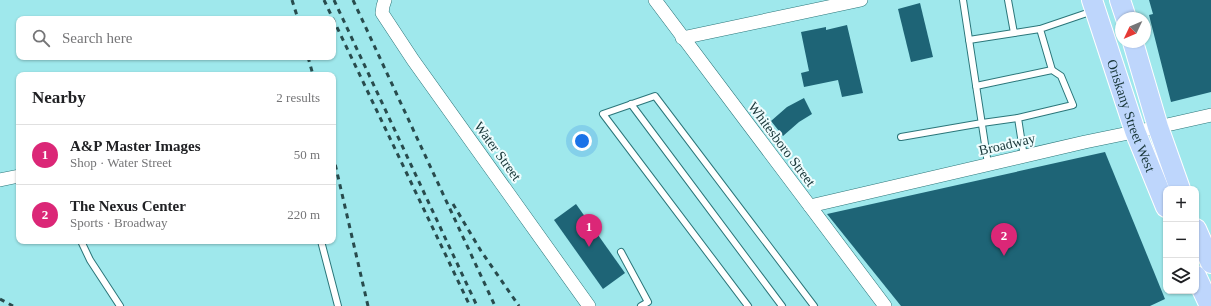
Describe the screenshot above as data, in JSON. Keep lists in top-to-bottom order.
{
  "streets": {
    "main road": ["Oriskany Street West"],
    "street": ["Whitesboro Street", "Broadway", "Water Street"]
  },
  "crossings": [
    ["Oriskany Street West", "Broadway"],
    ["Whitesboro Street", "Broadway"]
  ],
  "north": "bottom left",
  "page": {
    "search": "Search here",
    "heading": ["Nearby", "2 results"],
    "list": [
      {
        "mark": "1",
        "name": "A&P Master Images",
        "note": "Shop · Water Street",
        "value": "50 m"
      },
      {
        "mark": "2",
        "name": "The Nexus Center",
        "note": "Sports · Broadway",
        "value": "220 m"
      }
    ],
    "map_buttons": ["+", "−"],
    "pins": ["1", "2"]
  }
}
